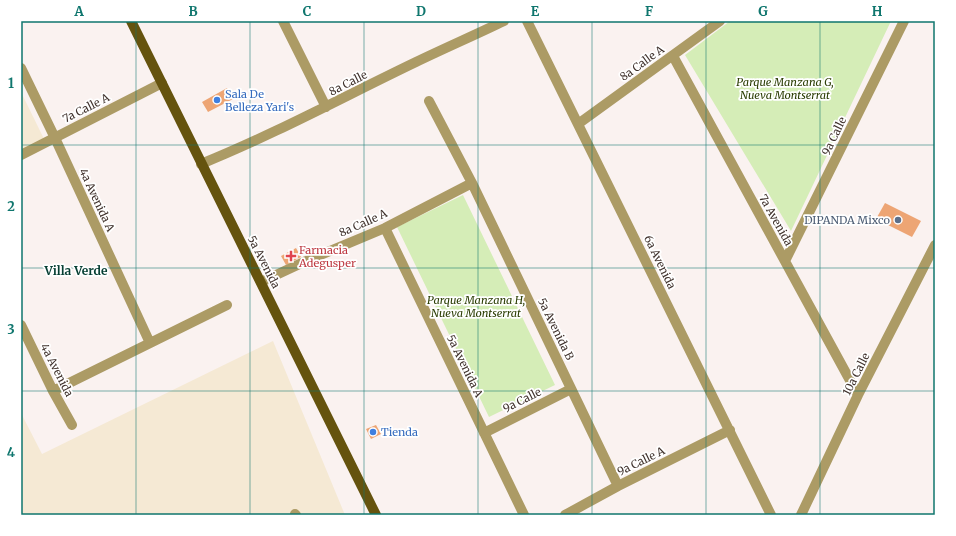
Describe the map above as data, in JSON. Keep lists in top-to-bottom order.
{
  "streets": {
    "main road": ["5a Avenida"],
    "street": [
      "8a Calle A",
      "8a Calle",
      "7a Calle A",
      "9a Calle",
      "4a Avenida A",
      "7a Avenida",
      "6a Avenida",
      "5a Avenida B",
      "5a Avenida A",
      "4a Avenida",
      "10a Calle",
      "9a Calle A"
    ]
  },
  "crossings": [
    ["8a Calle A", "7a Avenida"],
    ["8a Calle A", "5a Avenida"],
    ["8a Calle A", "6a Avenida"],
    ["8a Calle A", "5a Avenida B"],
    ["8a Calle A", "5a Avenida A"],
    ["8a Calle", "5a Avenida"],
    ["7a Calle A", "4a Avenida A"],
    ["7a Calle A", "5a Avenida"],
    ["9a Calle", "7a Avenida"],
    ["9a Calle", "5a Avenida B"],
    ["9a Calle", "5a Avenida A"],
    ["7a Avenida", "10a Calle"],
    ["6a Avenida", "9a Calle A"],
    ["5a Avenida B", "9a Calle A"]
  ],
  "districts": ["Villa Verde"],
  "parks": ["Parque Manzana G, Nueva Montserrat", "Parque Manzana H, Nueva Montserrat"],
  "places": {
    "other": ["Sala De Belleza Yari's", "DIPANDA Mixco", "Tienda"],
    "health": ["Farmacia Adegusper"]
  },
  "grid": {
    "columns": [
      "A",
      "B",
      "C",
      "D",
      "E",
      "F",
      "G",
      "H"
    ],
    "rows": [
      "1",
      "2",
      "3",
      "4"
    ]
  }
}
